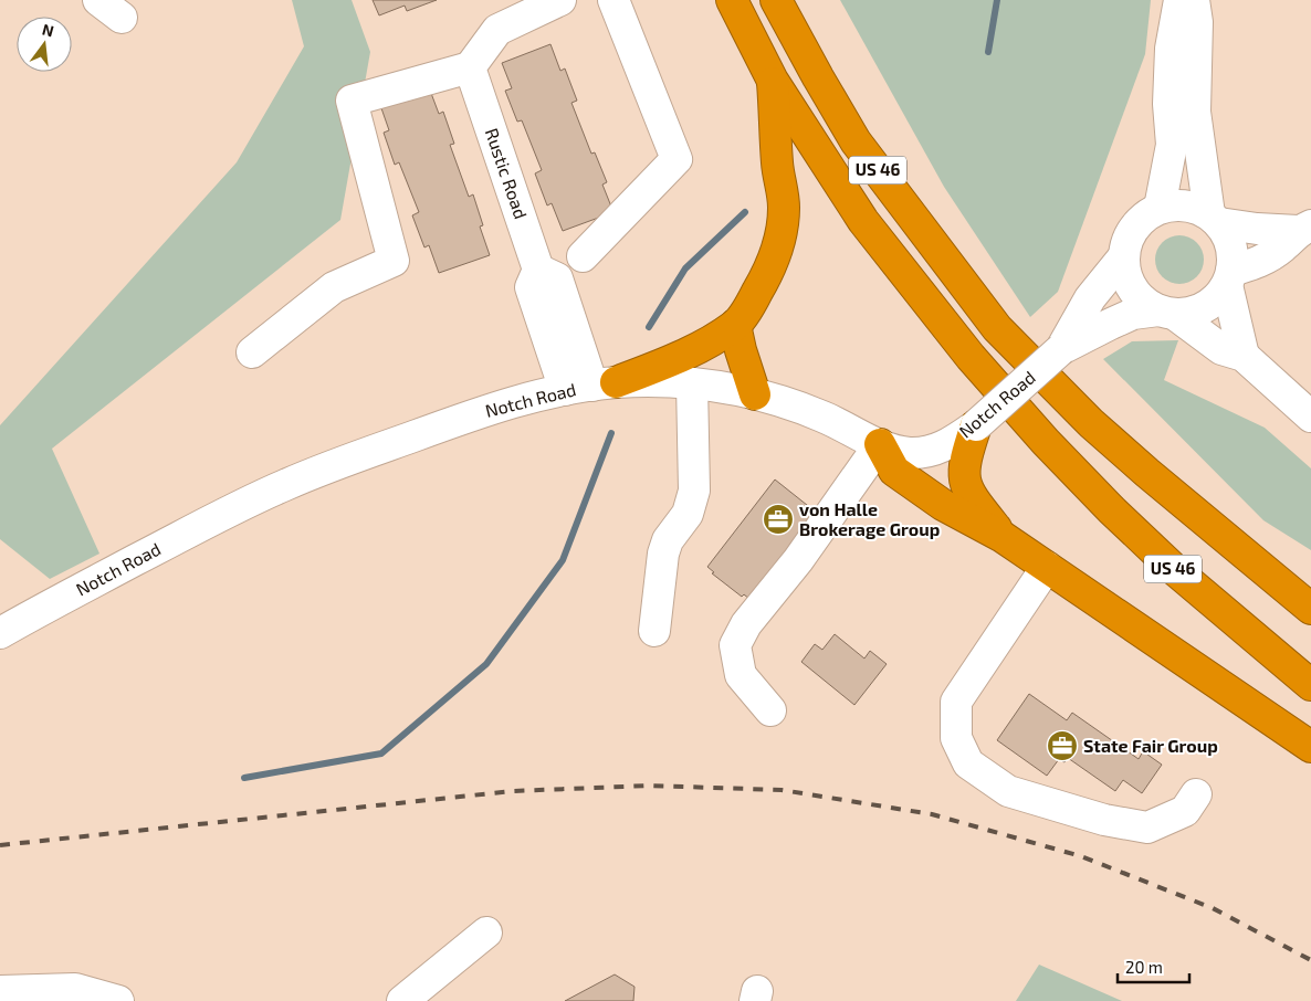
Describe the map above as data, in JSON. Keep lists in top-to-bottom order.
{
  "streets": {
    "highway": ["US 46"],
    "street": ["Rustic Road", "Notch Road"]
  },
  "crossings": [
    ["Rustic Road", "Notch Road"]
  ],
  "places": {
    "office": ["von Halle Brokerage Group", "State Fair Group"]
  },
  "scale_bar": "20 m",
  "north": "top"
}
